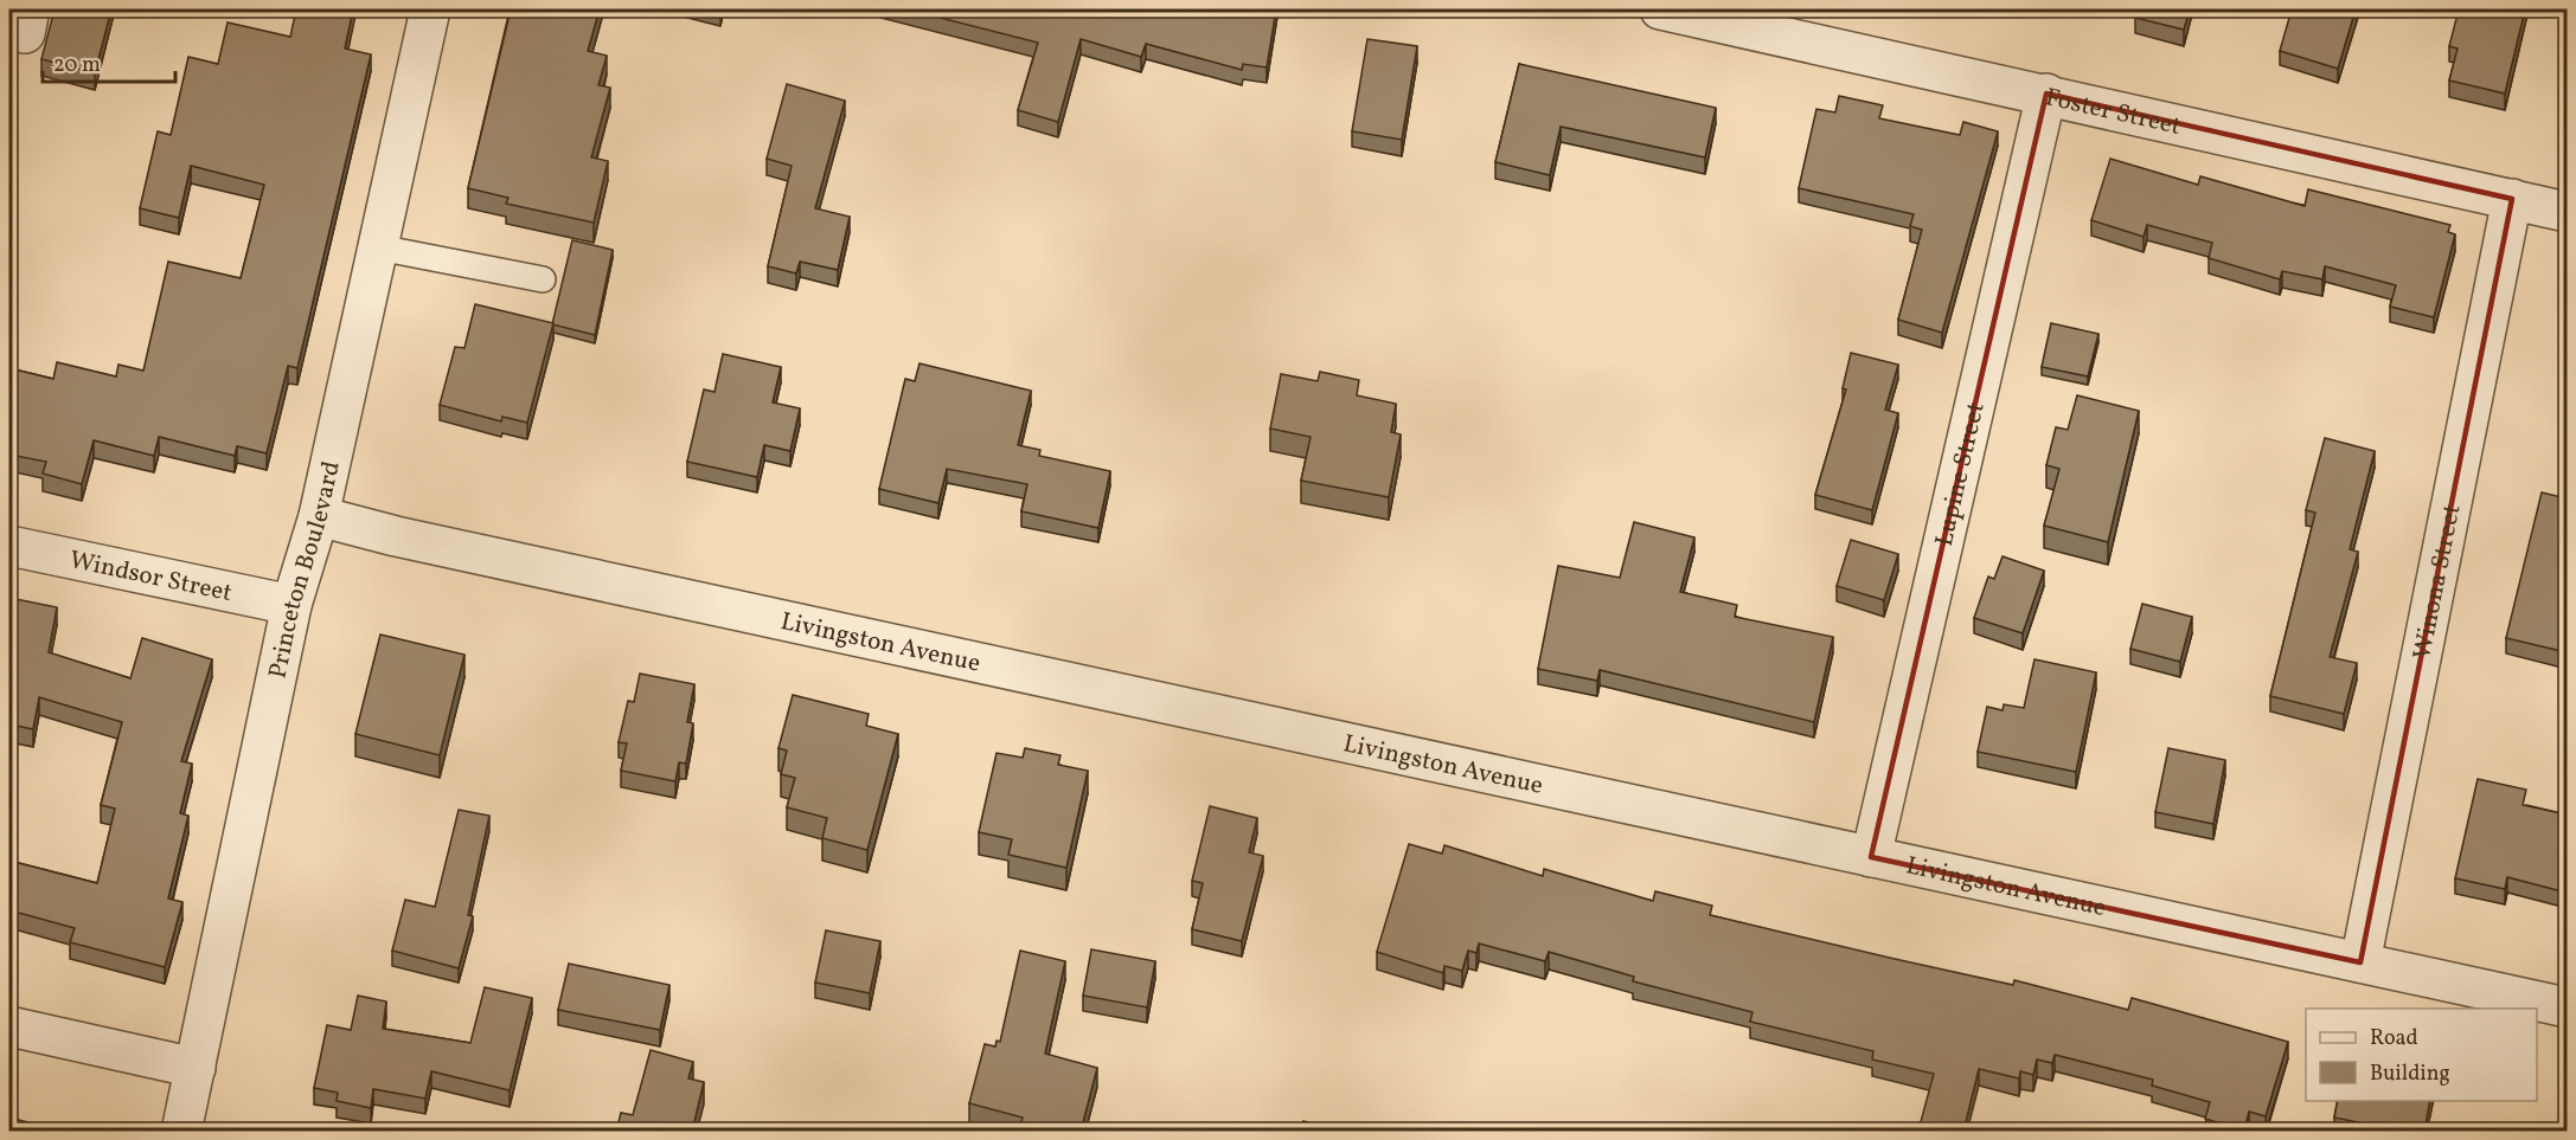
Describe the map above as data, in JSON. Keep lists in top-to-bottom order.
{
  "streets": {
    "street": [
      "Foster Street",
      "Lupine Street",
      "Princeton Boulevard",
      "Windsor Street",
      "Winona Street",
      "Livingston Avenue"
    ]
  },
  "crossings": [
    ["Foster Street", "Lupine Street"],
    ["Foster Street", "Winona Street"],
    ["Lupine Street", "Livingston Avenue"],
    ["Princeton Boulevard", "Windsor Street"],
    ["Princeton Boulevard", "Livingston Avenue"],
    ["Winona Street", "Livingston Avenue"]
  ],
  "legend": ["Road", "Building"],
  "scale_bar": "20 m"
}
